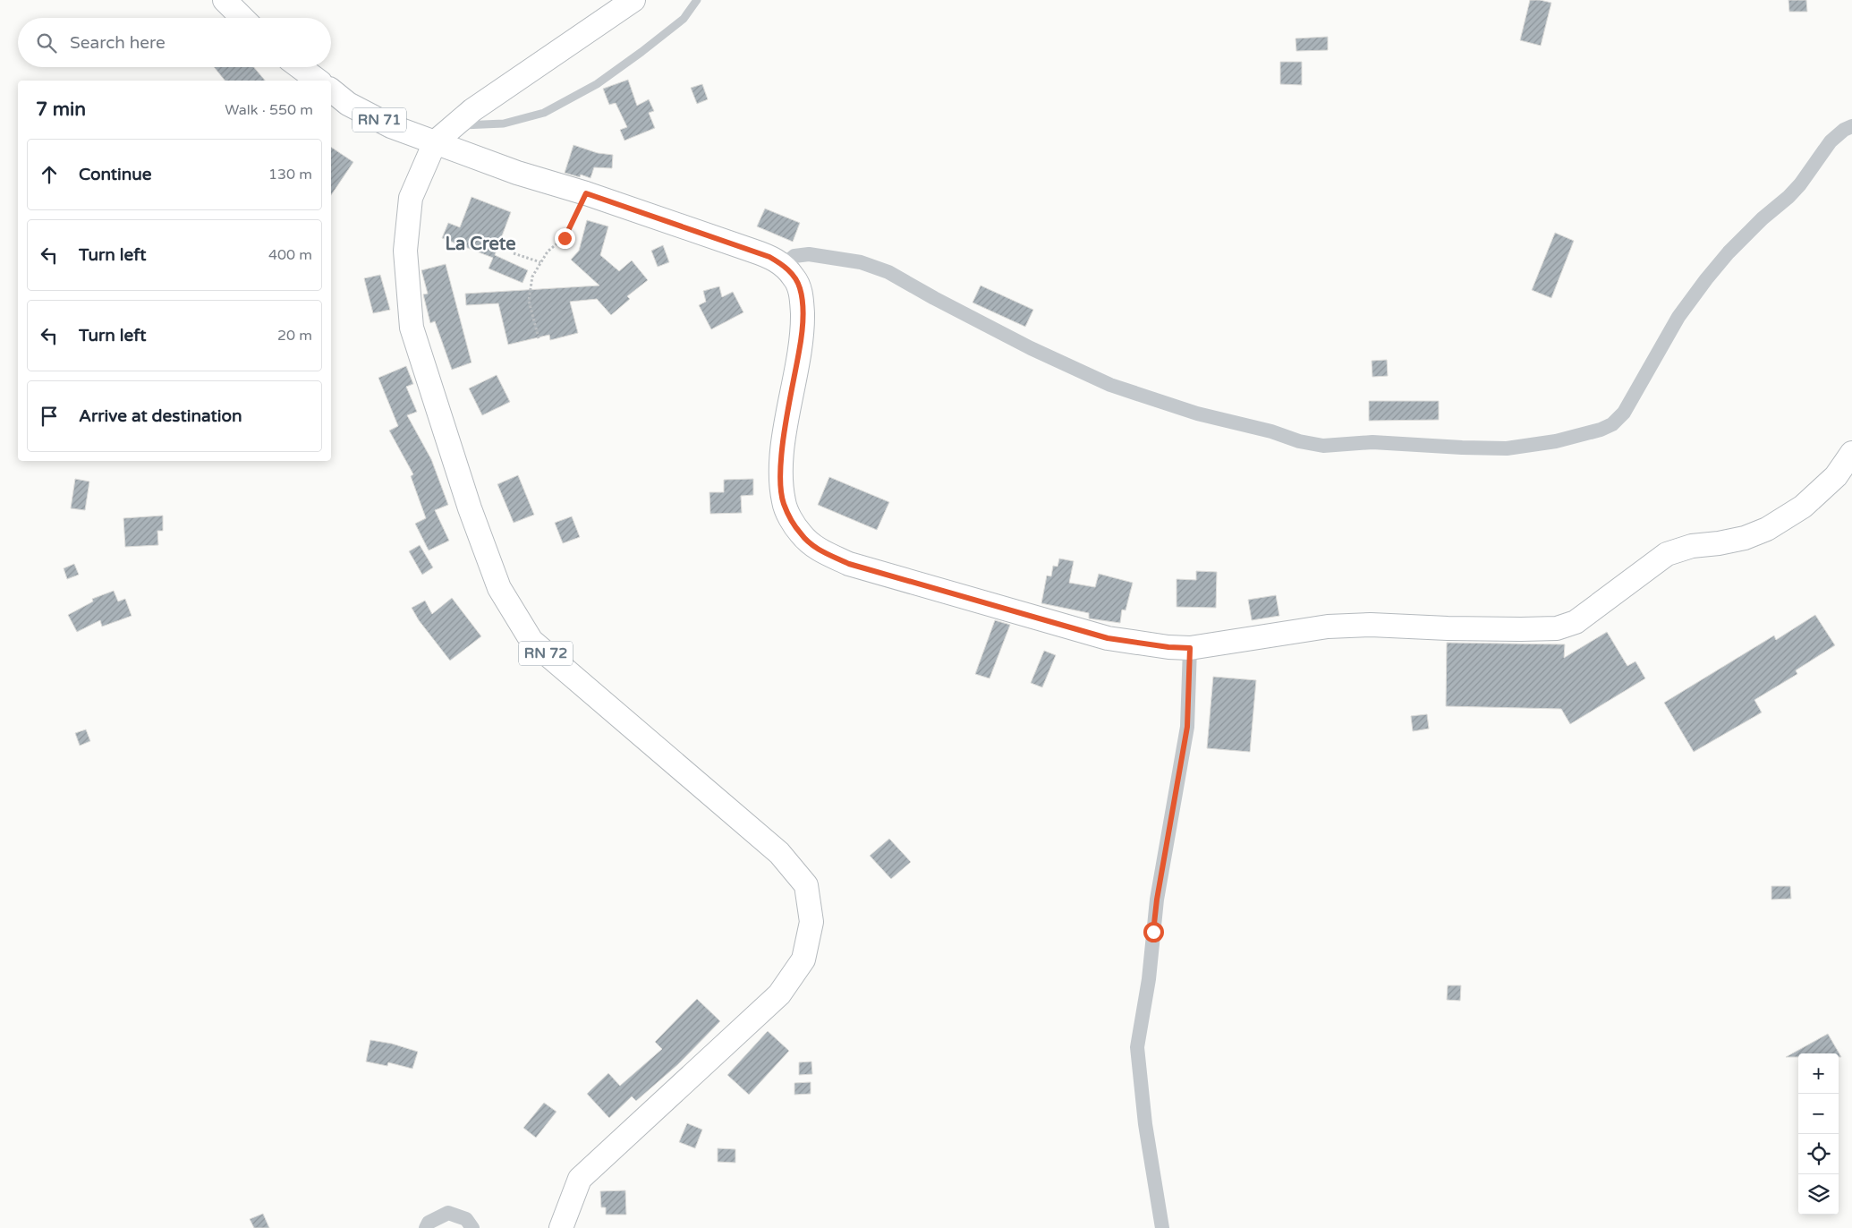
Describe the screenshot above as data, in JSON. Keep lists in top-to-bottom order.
{
  "streets": {
    "main road": ["RN 71", "RN 72"]
  },
  "crossings": [
    ["RN 71", "RN 72"]
  ],
  "districts": ["La Crete"],
  "page": {
    "search": "Search here",
    "heading": ["7 min", "Walk · 550 m"],
    "list": [
      ["Continue", "130 m"],
      ["Turn left", "400 m"],
      ["Turn left", "20 m"],
      "Arrive at destination"
    ],
    "map_buttons": ["+", "−"]
  }
}
